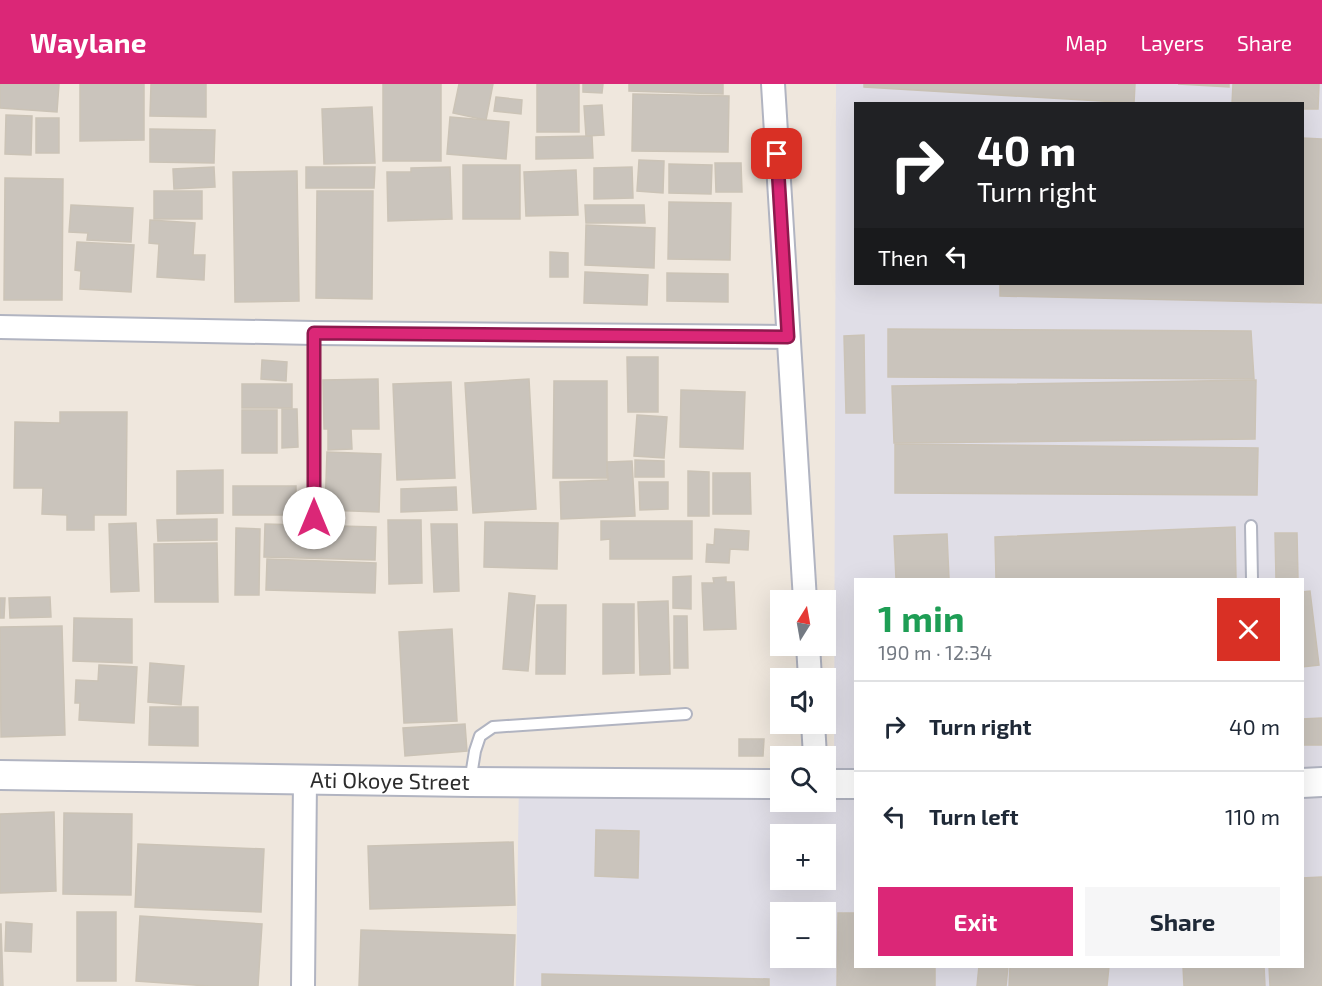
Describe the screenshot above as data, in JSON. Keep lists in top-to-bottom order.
{
  "streets": {
    "street": ["Ati Okoye Street"]
  },
  "north": "top",
  "page": {
    "header": "Waylane",
    "nav": ["Map", "Layers", "Share"],
    "turn": ["40 m", "Turn right"],
    "then": "Then",
    "heading": ["1 min", "190 m · 12:34"],
    "map_buttons": ["+", "−"],
    "list": [
      {
        "name": "Turn right",
        "value": "40 m"
      },
      {
        "name": "Turn left",
        "value": "110 m"
      }
    ],
    "buttons": ["Exit", "Share"]
  }
}
